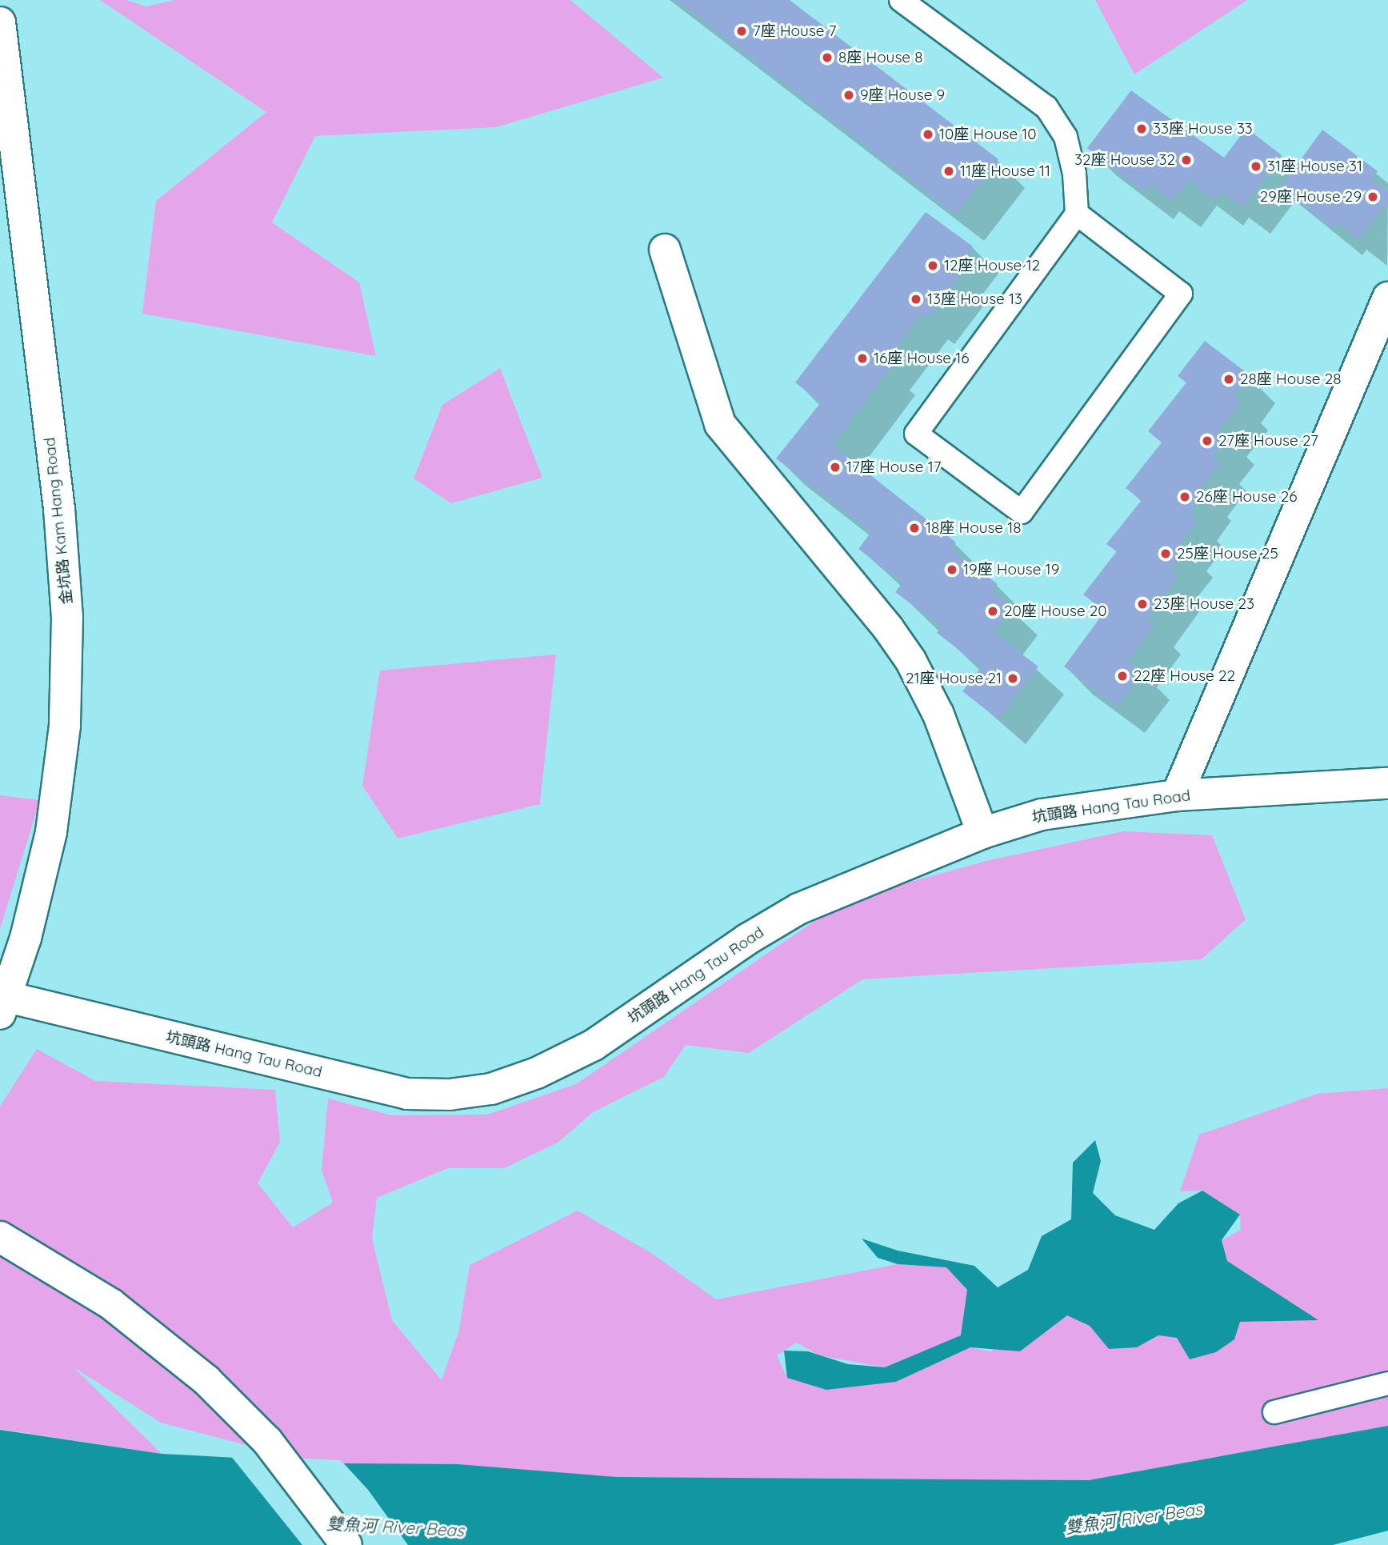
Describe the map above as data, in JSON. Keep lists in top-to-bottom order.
{
  "streets": {
    "street": ["金坑路 Kam Hang Road", "坑頭路 Hang Tau Road"]
  },
  "crossings": [
    ["金坑路 Kam Hang Road", "坑頭路 Hang Tau Road"]
  ],
  "water": ["雙魚河 River Beas"],
  "places": [
    "7座 House 7",
    "8座 House 8",
    "9座 House 9",
    "33座 House 33",
    "10座 House 10",
    "32座 House 32",
    "31座 House 31",
    "11座 House 11",
    "29座 House 29",
    "12座 House 12",
    "13座 House 13",
    "16座 House 16",
    "28座 House 28",
    "27座 House 27",
    "17座 House 17",
    "26座 House 26",
    "18座 House 18",
    "25座 House 25",
    "19座 House 19",
    "23座 House 23",
    "20座 House 20",
    "22座 House 22",
    "21座 House 21"
  ]
}
